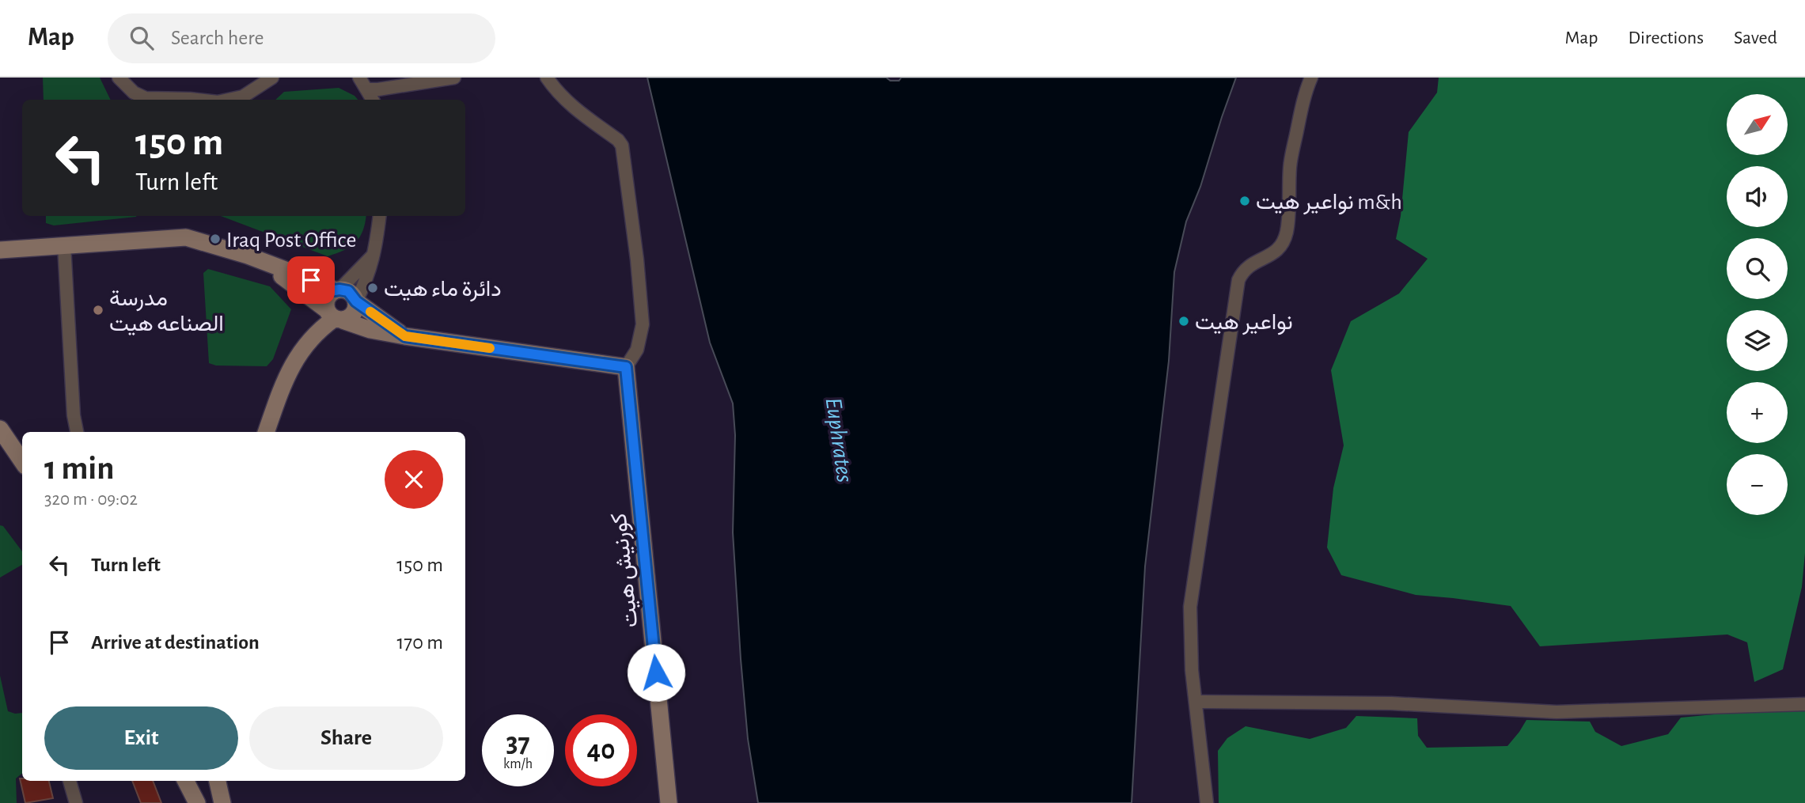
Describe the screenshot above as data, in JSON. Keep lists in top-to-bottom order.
{
  "streets": {
    "street": ["كورنيش هيت"]
  },
  "water": ["Euphrates"],
  "places": [
    "نواعير هيت m&h",
    "Iraq Post Office",
    "دائرة ماء هيت",
    "مدرسة الصناعه هيت",
    "نواعير هيت"
  ],
  "north": "top right",
  "page": {
    "header": "Map",
    "search": "Search here",
    "nav": ["Map", "Directions", "Saved"],
    "map_buttons": ["+", "−"],
    "turn": ["150 m", "Turn left"],
    "heading": ["1 min", "320 m · 09:02"],
    "list": [
      {
        "name": "Turn left",
        "value": "150 m"
      },
      {
        "name": "Arrive at destination",
        "value": "170 m"
      }
    ],
    "buttons": ["Exit", "Share"],
    "speed": "37 km/h",
    "limit": "40"
  }
}
